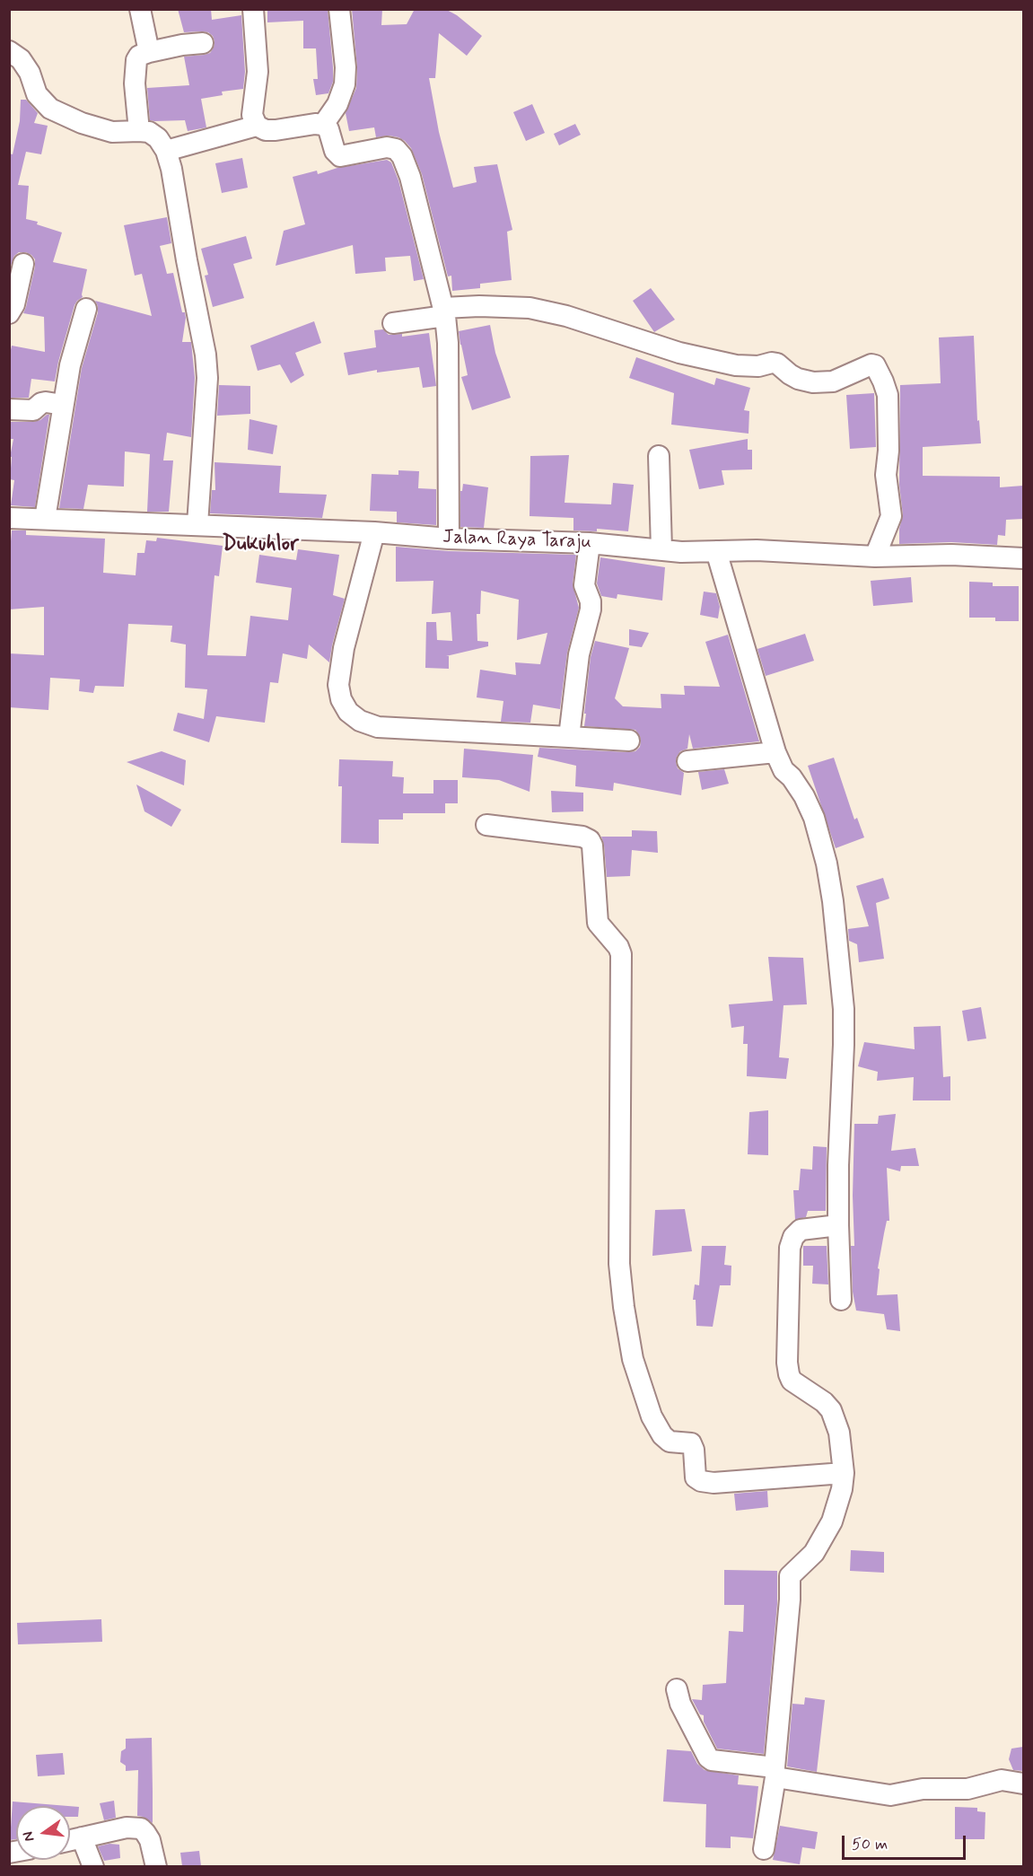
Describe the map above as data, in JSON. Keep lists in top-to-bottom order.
{
  "streets": {
    "street": ["Jalan Raya Taraju"]
  },
  "districts": ["Dukuhlor"],
  "scale_bar": "50 m",
  "north": "left"
}
